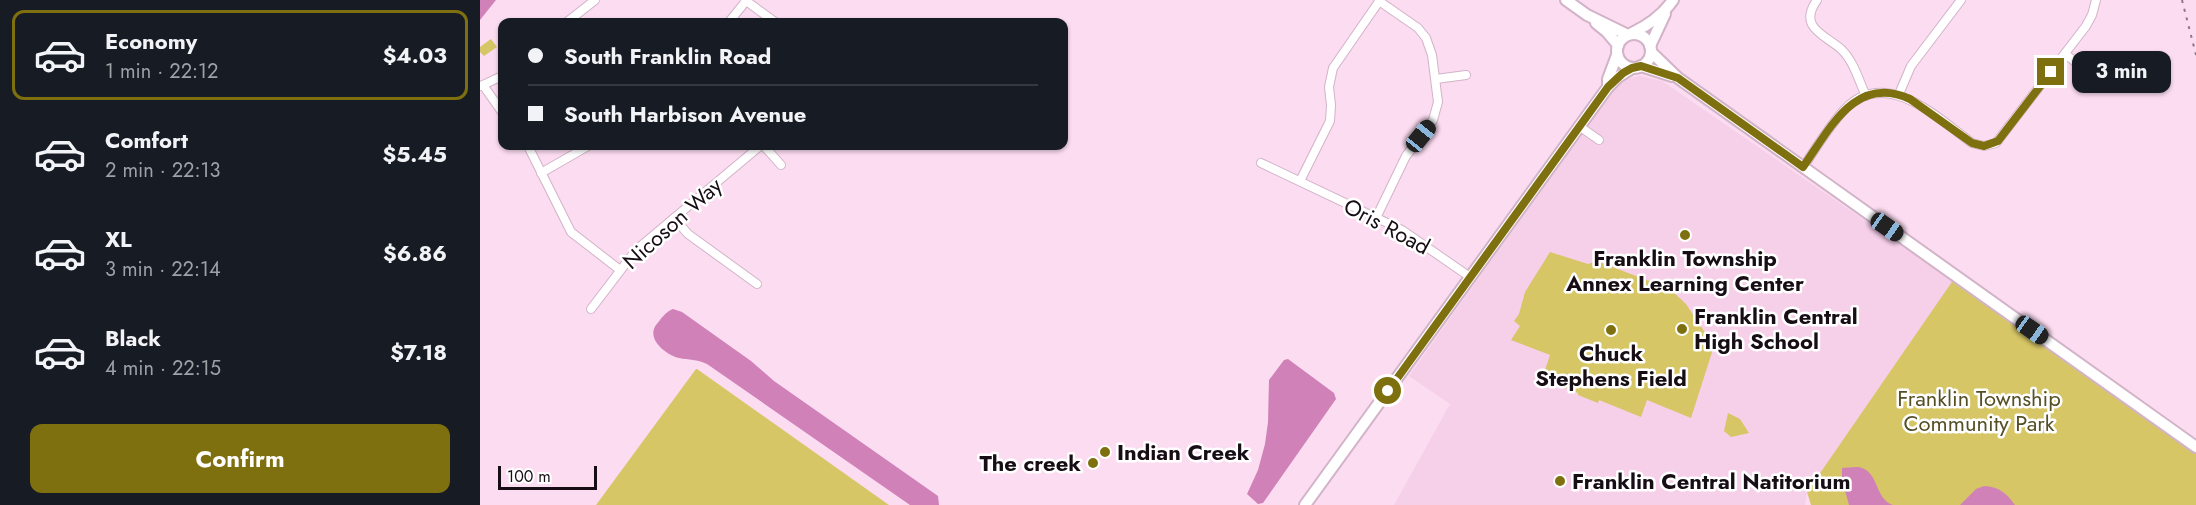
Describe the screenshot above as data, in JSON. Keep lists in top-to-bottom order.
{
  "streets": {
    "street": ["Nicoson Way", "Oris Road"]
  },
  "parks": ["Franklin Township Community Park"],
  "places": [
    "Franklin Township Annex Learning Center",
    "Franklin Central High School",
    "Chuck Stephens Field",
    "Indian Creek",
    "The creek",
    "Franklin Central Natitorium"
  ],
  "scale_bar": "100 m",
  "page": {
    "list": [
      {
        "name": "Economy",
        "note": "1 min · 22:12",
        "value": "$4.03"
      },
      {
        "name": "Comfort",
        "note": "2 min · 22:13",
        "value": "$5.45"
      },
      {
        "name": "XL",
        "note": "3 min · 22:14",
        "value": "$6.86"
      },
      {
        "name": "Black",
        "note": "4 min · 22:15",
        "value": "$7.18"
      }
    ],
    "banner": ["South Franklin Road", "South Harbison Avenue"],
    "bubble": "3 min",
    "buttons": "Confirm",
    "scale": "100 m"
  }
}
